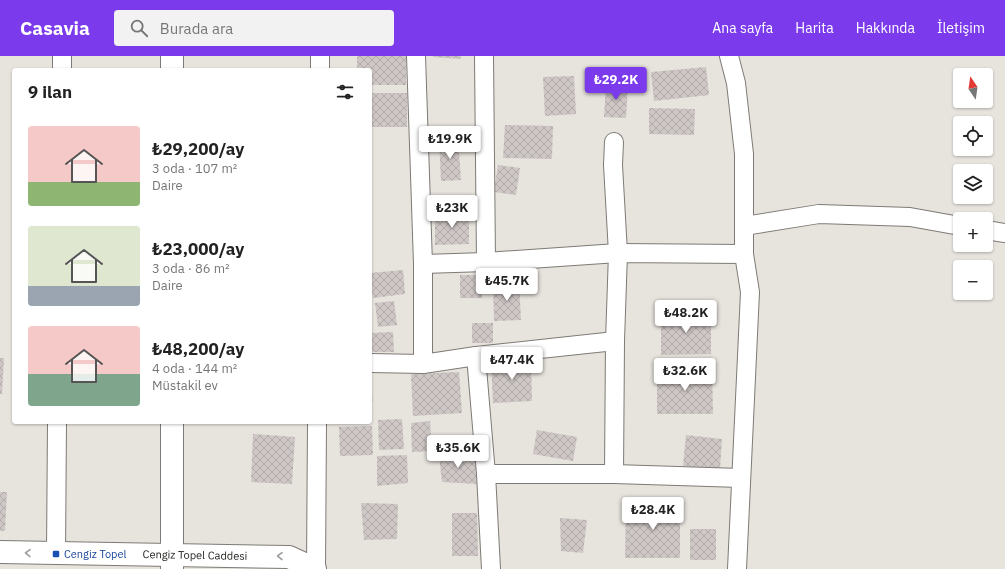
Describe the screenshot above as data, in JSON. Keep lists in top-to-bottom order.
{
  "streets": {
    "street": ["Cengiz Topel Caddesi"]
  },
  "one_way": ["Cengiz Topel Caddesi"],
  "places": {
    "transit": ["Cengiz Topel"]
  },
  "north": "top",
  "page": {
    "header": "Casavia",
    "search": "Burada ara",
    "nav": [
      "Ana sayfa",
      "Harita",
      "Hakkında",
      "İletişim"
    ],
    "price": [
      "₺29.2K",
      "₺19.9K",
      "₺23K",
      "₺45.7K",
      "₺48.2K",
      "₺47.4K",
      "₺32.6K",
      "₺35.6K",
      "₺28.4K"
    ],
    "map_buttons": ["+", "−"],
    "heading": "9 ilan",
    "list": [
      {
        "name": "₺29,200/ay",
        "note": "3 oda · 107 m² · Daire"
      },
      {
        "name": "₺23,000/ay",
        "note": "3 oda · 86 m² · Daire"
      },
      {
        "name": "₺48,200/ay",
        "note": "4 oda · 144 m² · Müstakil ev"
      }
    ]
  }
}
